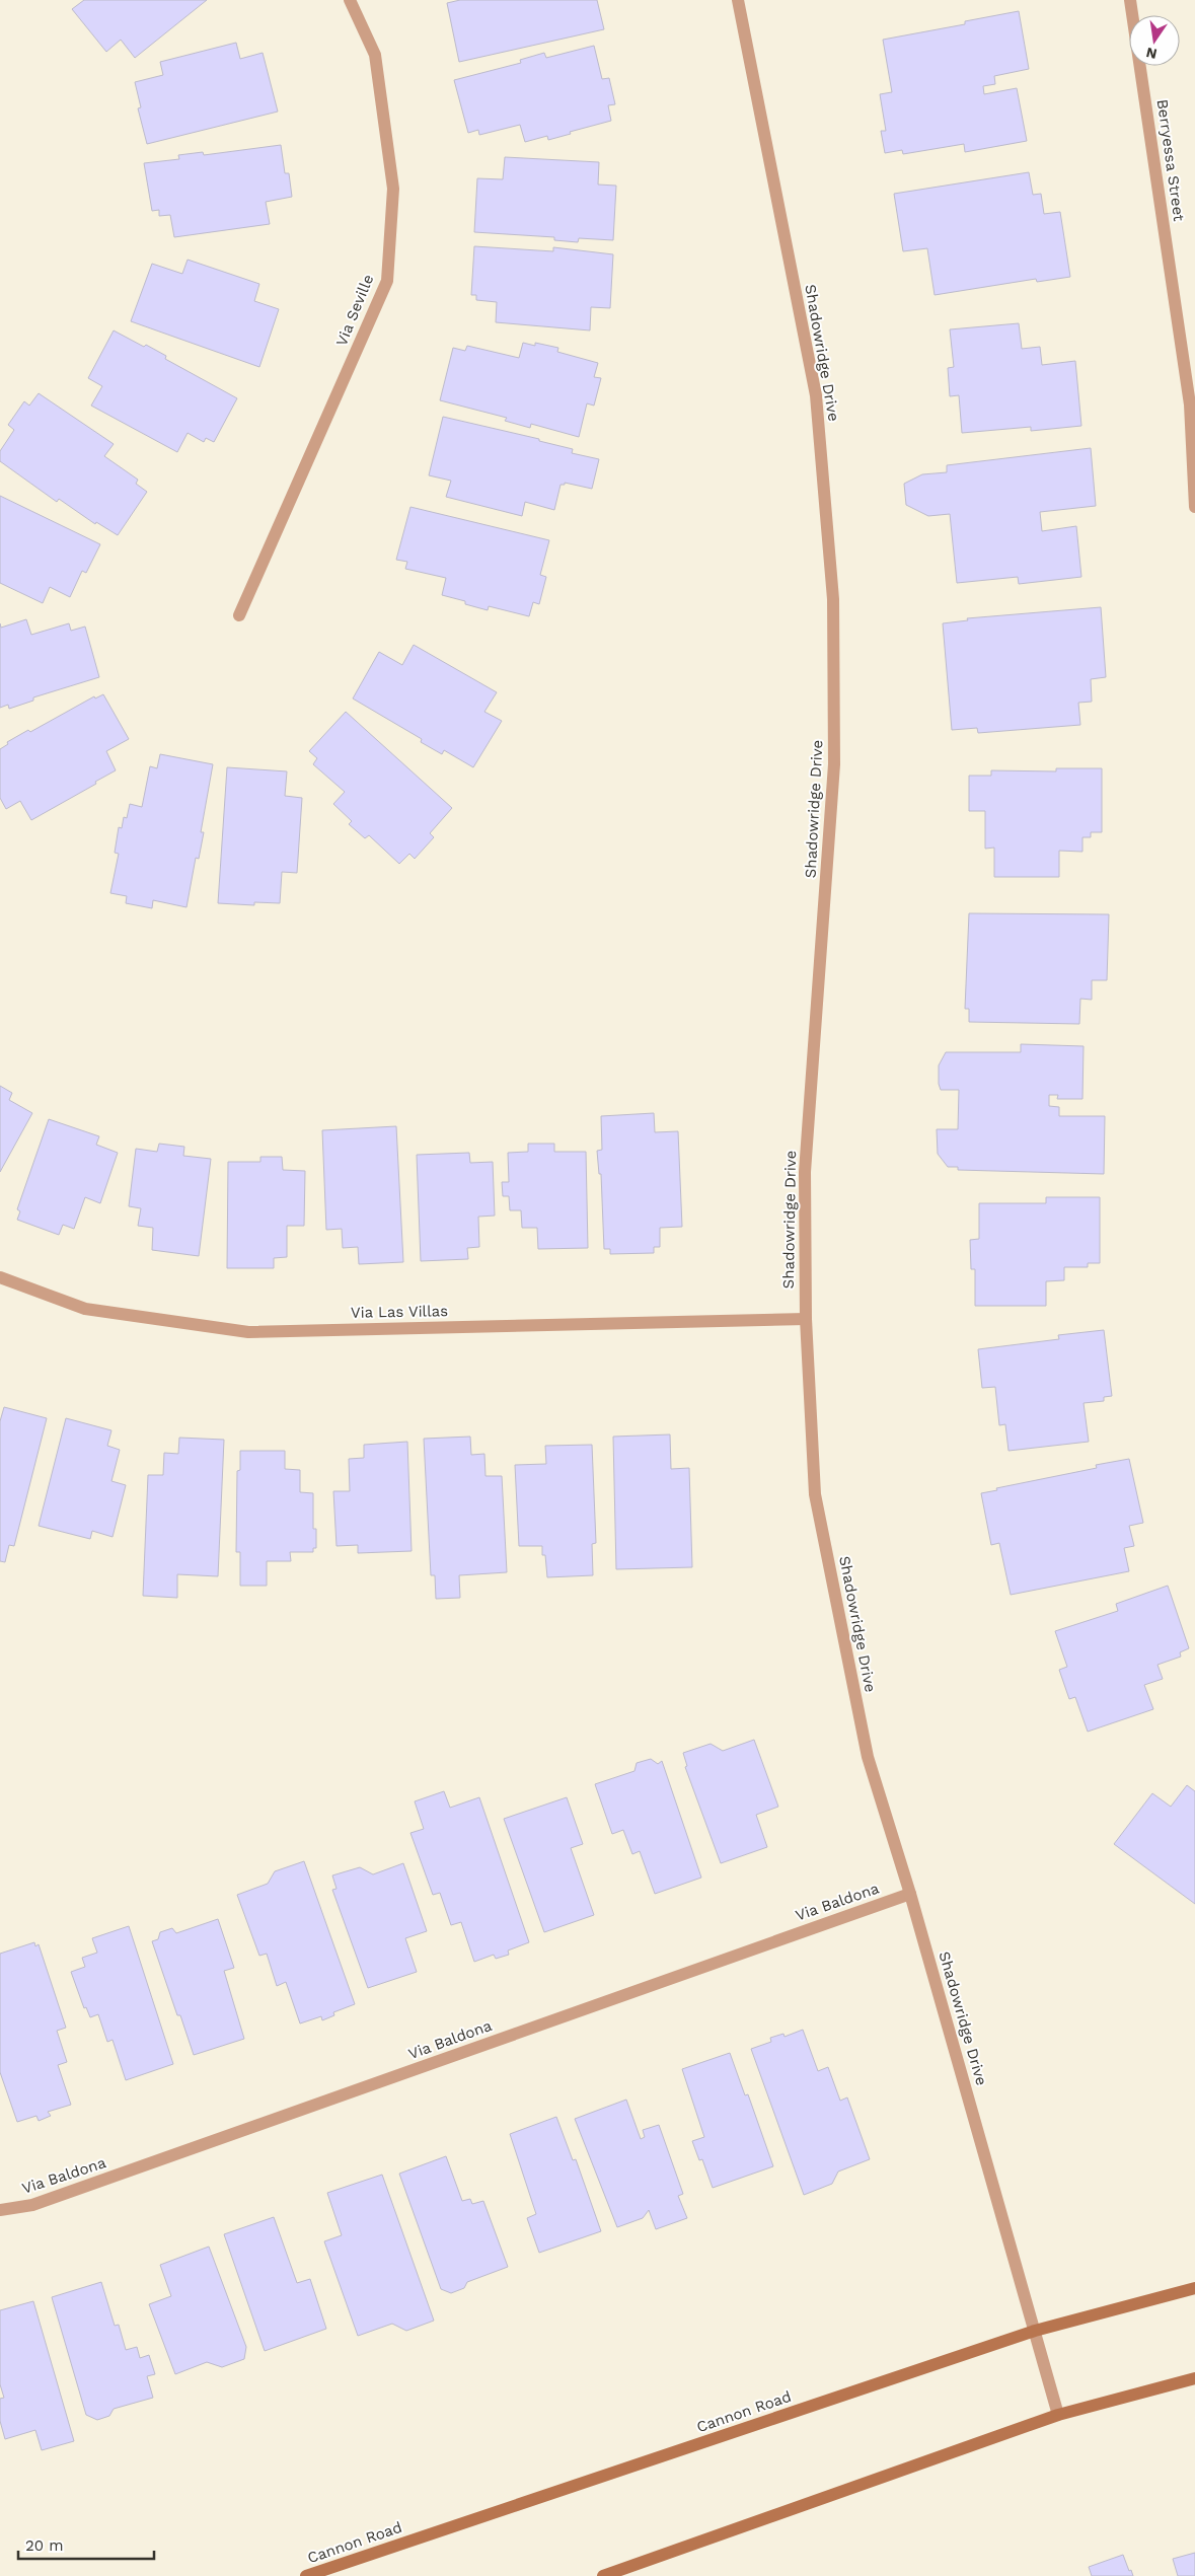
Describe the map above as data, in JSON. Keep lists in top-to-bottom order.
{
  "streets": {
    "main road": ["Cannon Road"],
    "street": [
      "Berryessa Street",
      "Via Seville",
      "Shadowridge Drive",
      "Via Las Villas",
      "Via Baldona"
    ]
  },
  "crossings": [
    ["Shadowridge Drive", "Via Las Villas"],
    ["Shadowridge Drive", "Via Baldona"],
    ["Shadowridge Drive", "Cannon Road"]
  ],
  "scale_bar": "20 m",
  "north": "bottom"
}
